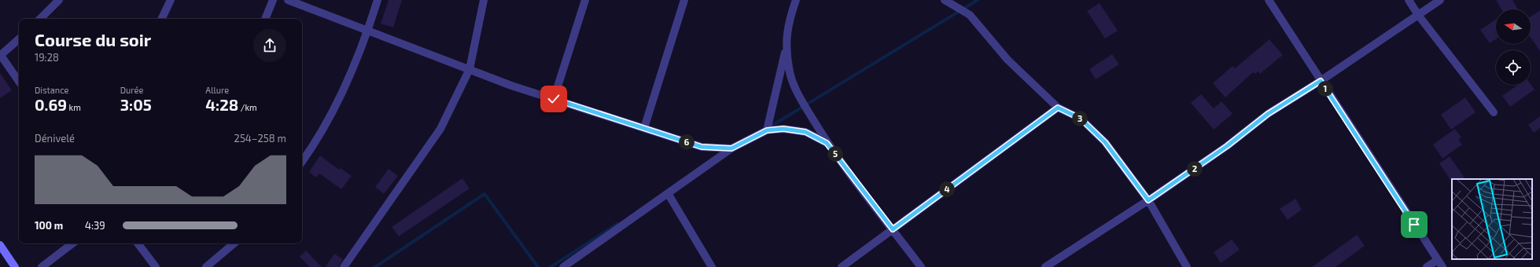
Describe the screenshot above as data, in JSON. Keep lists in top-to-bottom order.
{
  "north": "left",
  "page": {
    "heading": ["Course du soir", "19:28"],
    "stats": [
      ["Distance", "0.69 km"],
      ["Durée", "3:05"],
      ["Allure", "4:28 /km"]
    ],
    "pins": [
      "1",
      "3",
      "6",
      "5",
      "2",
      "4"
    ],
    "chart": ["Dénivelé", "254–258 m"],
    "list": [
      {
        "name": "100 m",
        "note": "4:39"
      }
    ]
  }
}
